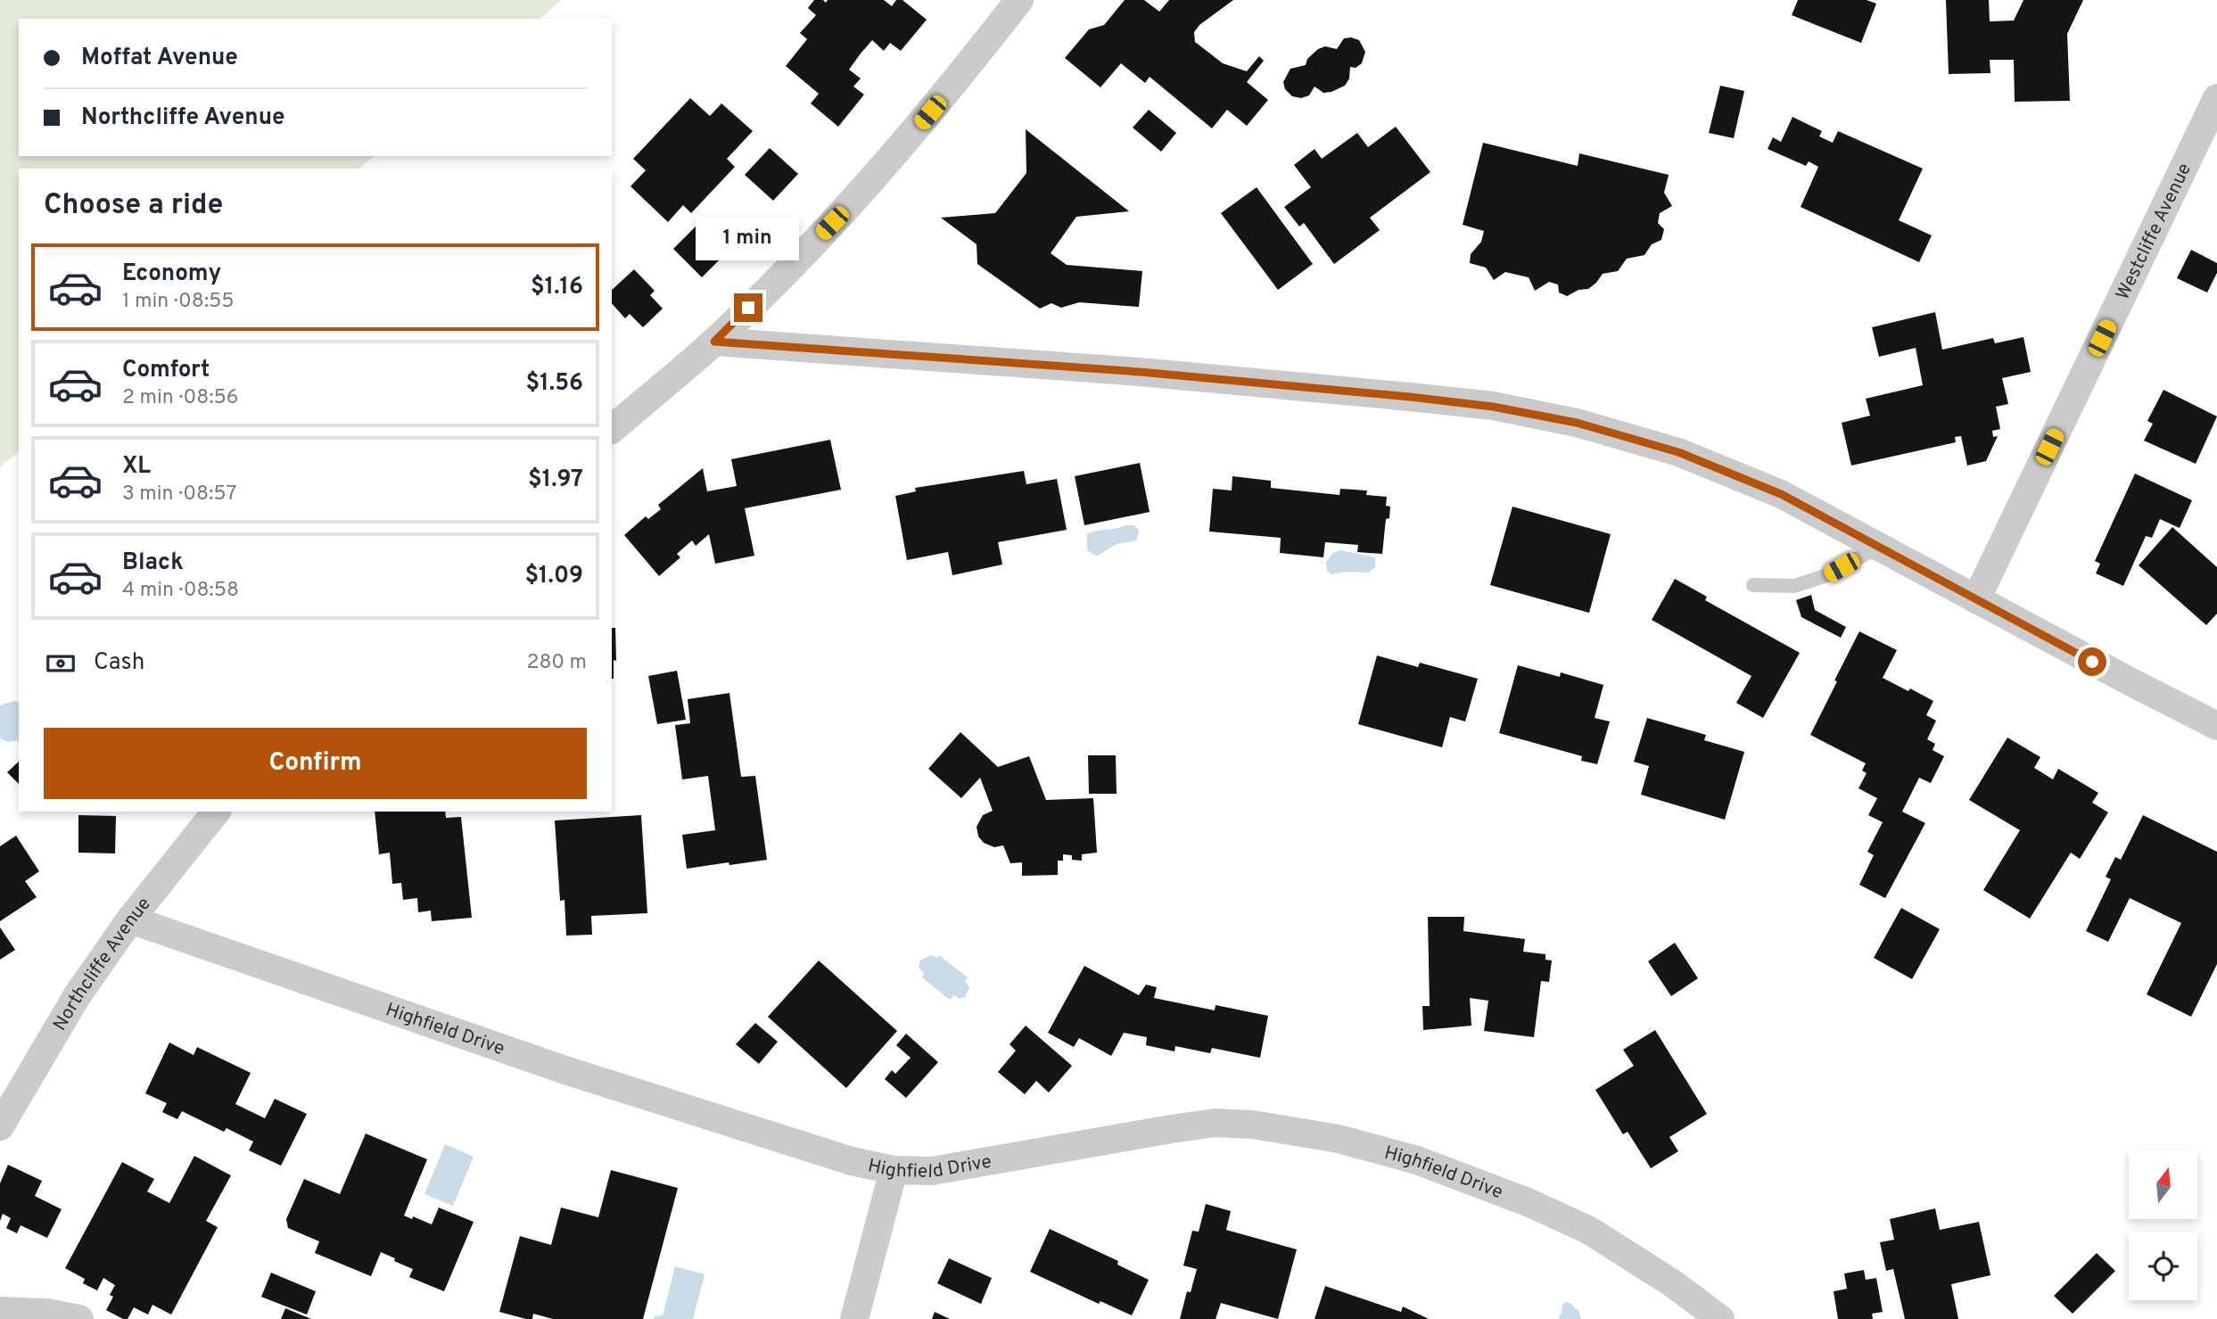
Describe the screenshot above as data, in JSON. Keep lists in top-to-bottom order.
{
  "streets": {
    "street": ["Westcliffe Avenue", "Northcliffe Avenue", "Highfield Drive"]
  },
  "crossings": [
    ["Northcliffe Avenue", "Highfield Drive"]
  ],
  "north": "top",
  "page": {
    "banner": ["Moffat Avenue", "Northcliffe Avenue"],
    "heading": "Choose a ride",
    "bubble": "1 min",
    "list": [
      {
        "name": "Economy",
        "note": "1 min · 08:55",
        "value": "$1.16"
      },
      {
        "name": "Comfort",
        "note": "2 min · 08:56",
        "value": "$1.56"
      },
      {
        "name": "XL",
        "note": "3 min · 08:57",
        "value": "$1.97"
      },
      {
        "name": "Black",
        "note": "4 min · 08:58",
        "value": "$1.09"
      }
    ],
    "pay": ["Cash", "280 m"],
    "buttons": "Confirm"
  }
}
